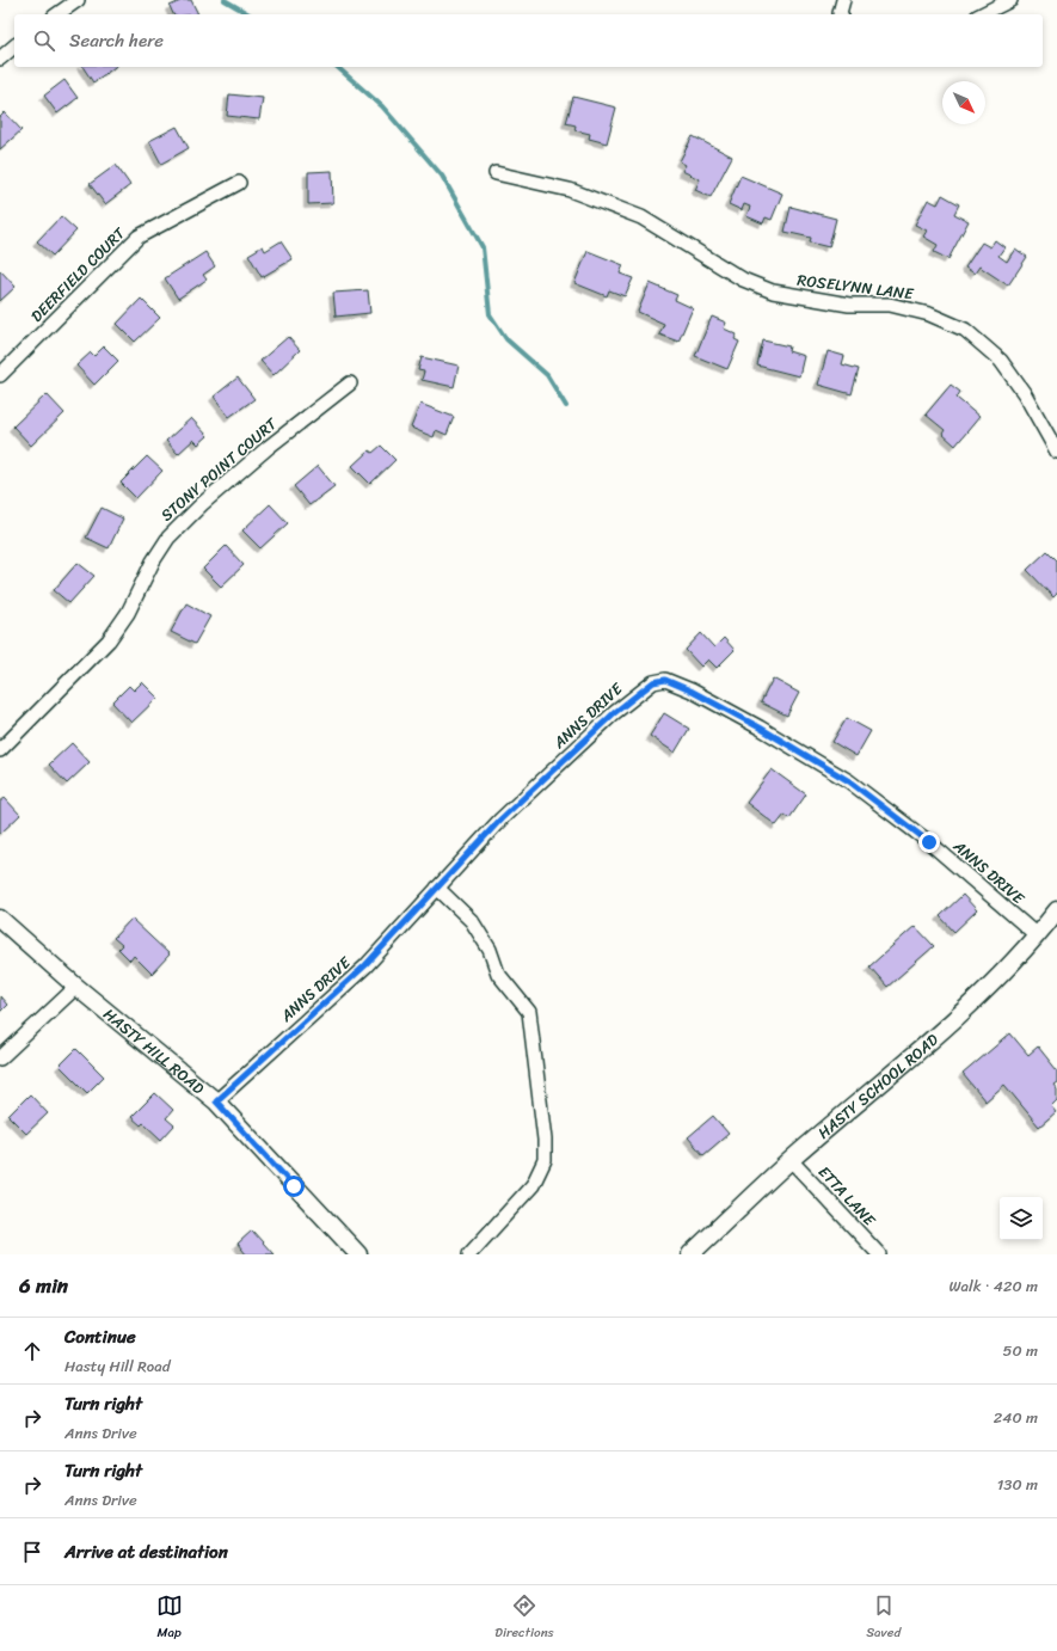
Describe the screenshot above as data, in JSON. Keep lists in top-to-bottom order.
{
  "streets": {
    "street": [
      "DEERFIELD COURT",
      "ROSELYNN LANE",
      "STONY POINT COURT",
      "ANNS DRIVE",
      "HASTY HILL ROAD",
      "HASTY SCHOOL ROAD",
      "ETTA LANE"
    ]
  },
  "crossings": [
    ["ANNS DRIVE", "HASTY HILL ROAD"],
    ["ANNS DRIVE", "HASTY SCHOOL ROAD"],
    ["HASTY SCHOOL ROAD", "ETTA LANE"]
  ],
  "north": "bottom right",
  "page": {
    "search": "Search here",
    "heading": ["6 min", "Walk · 420 m"],
    "list": [
      ["Continue", "Hasty Hill Road", "50 m"],
      ["Turn right", "Anns Drive", "240 m"],
      ["Turn right", "Anns Drive", "130 m"],
      "Arrive at destination"
    ],
    "nav": ["Map", "Directions", "Saved"]
  }
}
